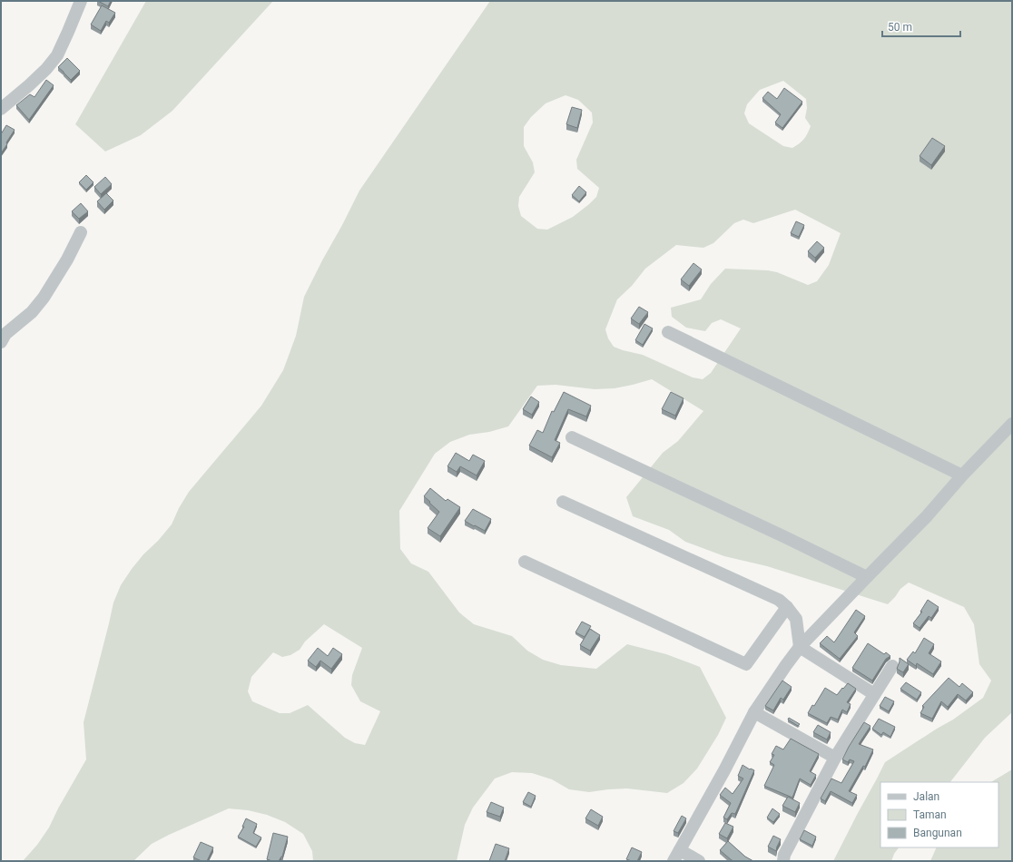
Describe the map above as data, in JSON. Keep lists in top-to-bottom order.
{
  "legend": ["Jalan", "Taman", "Bangunan"],
  "scale_bar": "50 m"
}
